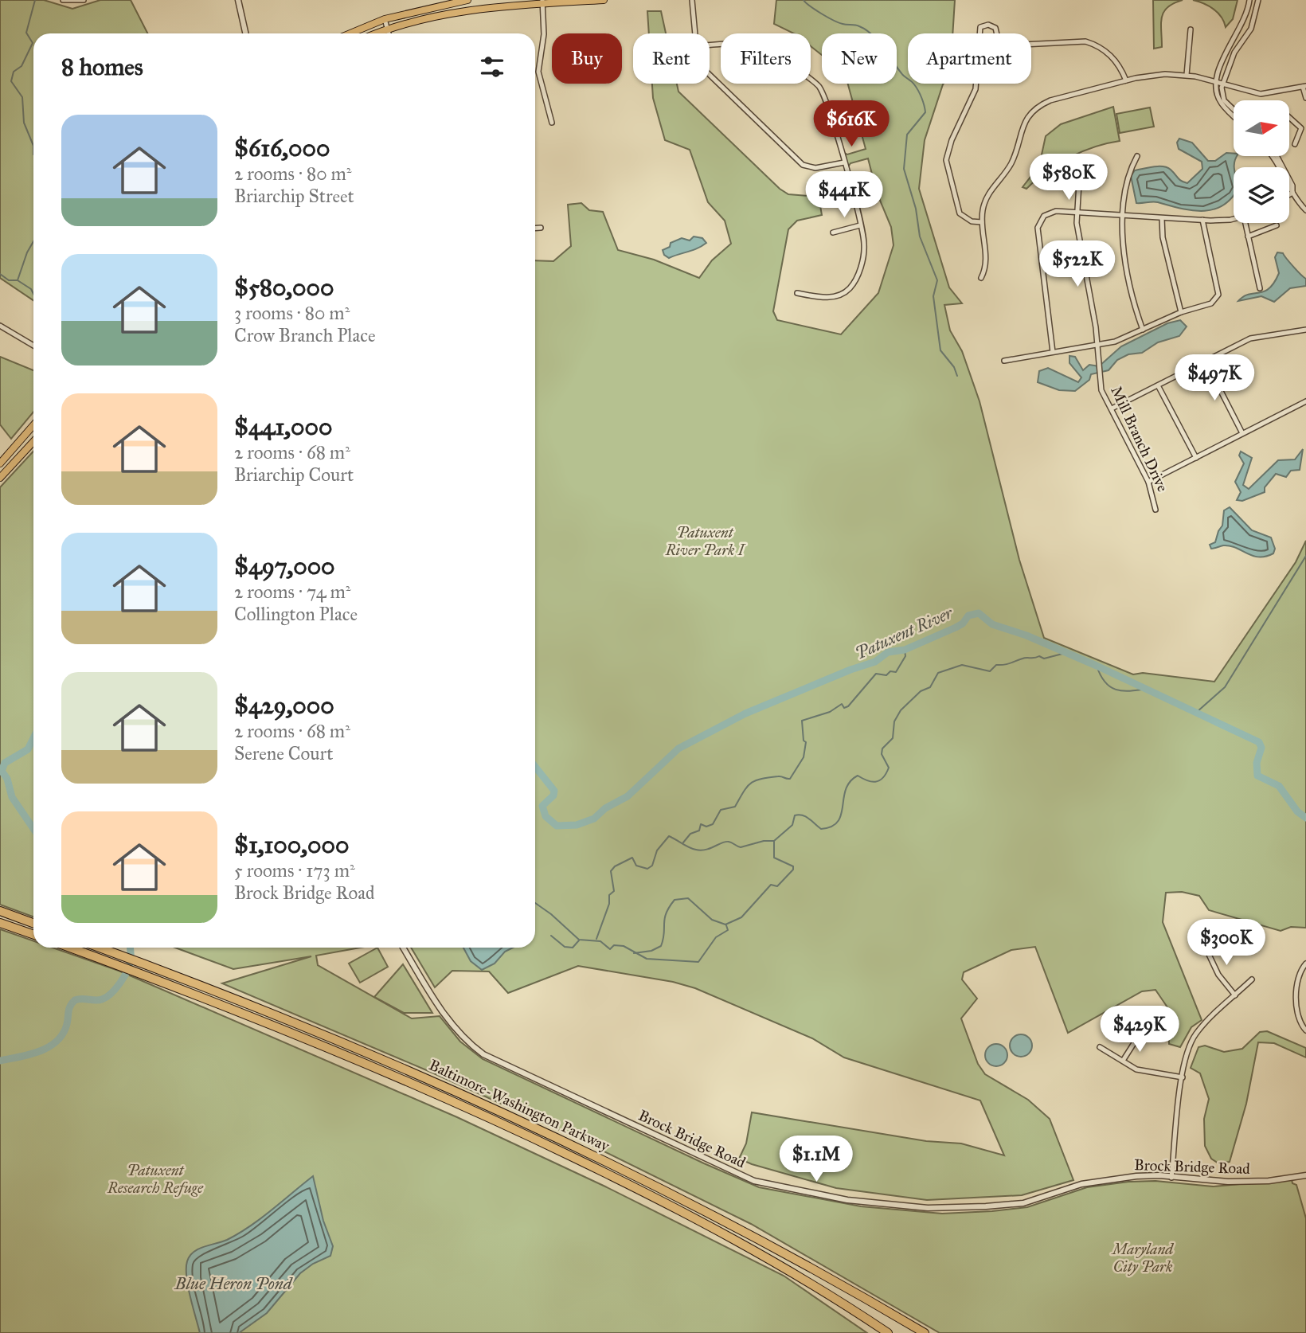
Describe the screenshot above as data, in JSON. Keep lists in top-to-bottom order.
{
  "streets": {
    "highway": ["Baltimore-Washington Parkway"],
    "street": ["Mill Branch Drive", "Brock Bridge Road"]
  },
  "water": ["Patuxent River", "Blue Heron Pond"],
  "parks": ["Patuxent River Park I", "Patuxent Research Refuge", "Maryland City Park"],
  "north": "right",
  "page": {
    "chip": [
      "Buy",
      "Rent",
      "Filters",
      "New",
      "Apartment"
    ],
    "heading": "8 homes",
    "price": [
      "$616K",
      "$580K",
      "$441K",
      "$522K",
      "$497K",
      "$300K",
      "$429K",
      "$1.1M"
    ],
    "list": [
      {
        "name": "$616,000",
        "note": "2 rooms · 80 m² · Briarchip Street"
      },
      {
        "name": "$580,000",
        "note": "3 rooms · 80 m² · Crow Branch Place"
      },
      {
        "name": "$441,000",
        "note": "2 rooms · 68 m² · Briarchip Court"
      },
      {
        "name": "$497,000",
        "note": "2 rooms · 74 m² · Collington Place"
      },
      {
        "name": "$429,000",
        "note": "2 rooms · 68 m² · Serene Court"
      },
      {
        "name": "$1,100,000",
        "note": "5 rooms · 173 m² · Brock Bridge Road"
      }
    ]
  }
}
